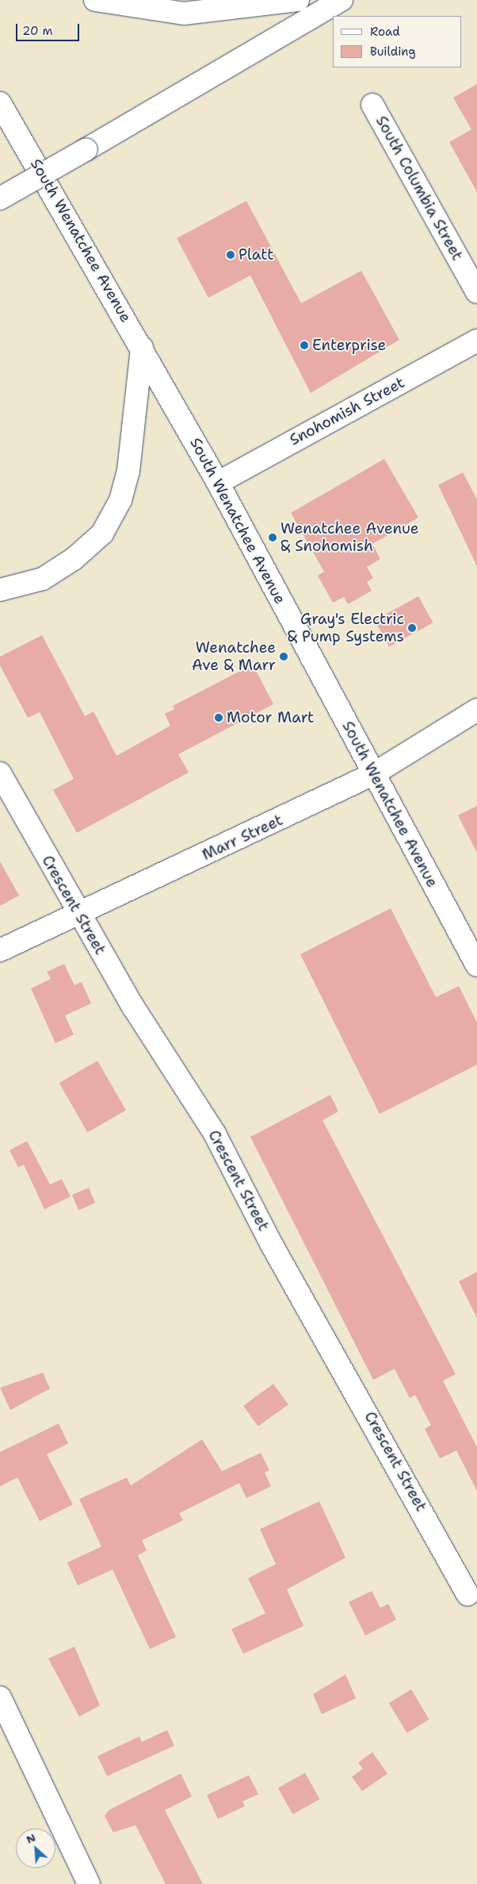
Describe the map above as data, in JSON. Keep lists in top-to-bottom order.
{
  "streets": {
    "main road": [
      "South Columbia Street",
      "South Wenatchee Avenue",
      "Snohomish Street",
      "Marr Street",
      "Crescent Street"
    ]
  },
  "crossings": [
    ["South Wenatchee Avenue", "Snohomish Street"],
    ["South Wenatchee Avenue", "Marr Street"],
    ["Marr Street", "Crescent Street"]
  ],
  "places": [
    "Platt",
    "Enterprise",
    "Wenatchee Avenue & Snohomish",
    "Gray's Electric & Pump Systems",
    "Wenatchee Ave & Marr",
    "Motor Mart"
  ],
  "legend": ["Road", "Building"],
  "scale_bar": "20 m",
  "north": "top left"
}
